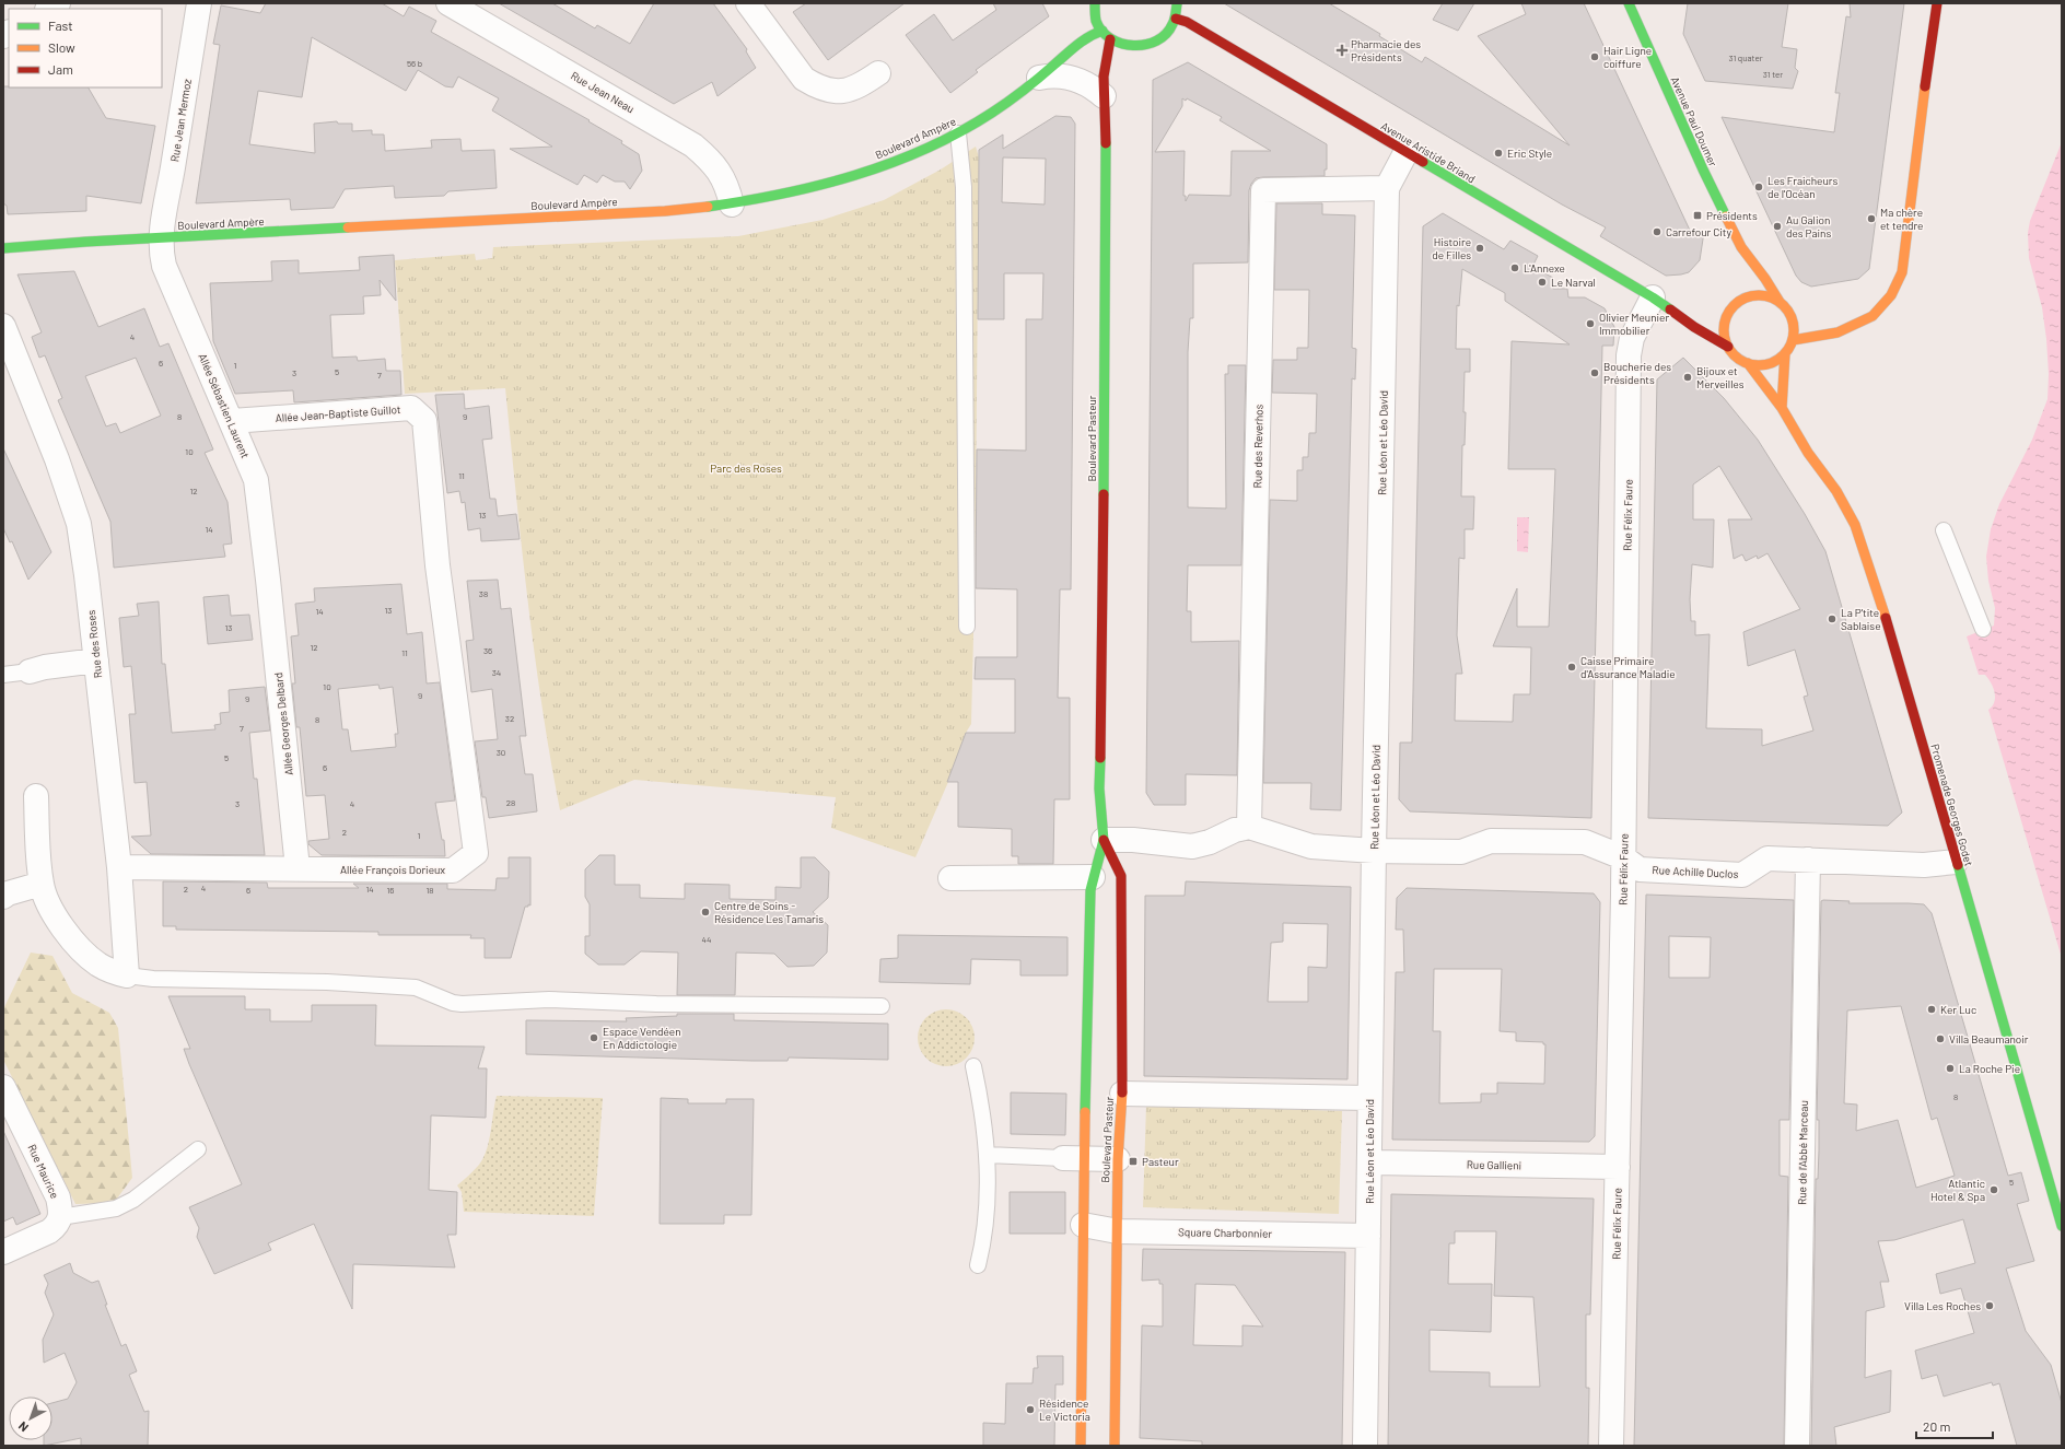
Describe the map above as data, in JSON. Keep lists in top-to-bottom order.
{
  "streets": {
    "street": [
      "Rue Jean Neau",
      "Rue Jean Mermoz",
      "Avenue Paul Doumer",
      "Boulevard Ampère",
      "Avenue Aristide Briand",
      "Allée Sébastien Laurent",
      "Allée Jean-Baptiste Guillot",
      "Boulevard Pasteur",
      "Rue Léon et Léo David",
      "Rue des Reverhos",
      "Rue Félix Faure",
      "Rue des Roses",
      "Allée Georges Delbard",
      "Promenade Georges Godet",
      "Allée François Dorieux",
      "Rue Achille Duclos",
      "Rue de l'Abbé Marceau",
      "Rue Gallieni",
      "Rue Maurice",
      "Square Charbonnier"
    ]
  },
  "crossings": [
    ["Rue Jean Neau", "Boulevard Ampère"],
    ["Rue Jean Mermoz", "Boulevard Ampère"],
    ["Rue Jean Mermoz", "Allée Sébastien Laurent"],
    ["Avenue Paul Doumer", "Avenue Aristide Briand"],
    ["Avenue Paul Doumer", "Promenade Georges Godet"],
    ["Boulevard Ampère", "Allée Sébastien Laurent"],
    ["Avenue Aristide Briand", "Rue Léon et Léo David"],
    ["Avenue Aristide Briand", "Rue Félix Faure"],
    ["Avenue Aristide Briand", "Promenade Georges Godet"],
    ["Allée Sébastien Laurent", "Allée Jean-Baptiste Guillot"],
    ["Allée Sébastien Laurent", "Allée Georges Delbard"],
    ["Allée Jean-Baptiste Guillot", "Allée François Dorieux"],
    ["Boulevard Pasteur", "Square Charbonnier"],
    ["Rue Léon et Léo David", "Rue des Reverhos"],
    ["Rue Léon et Léo David", "Rue Achille Duclos"],
    ["Rue Léon et Léo David", "Rue Gallieni"],
    ["Rue Léon et Léo David", "Square Charbonnier"],
    ["Rue des Reverhos", "Rue Achille Duclos"],
    ["Rue Félix Faure", "Rue Achille Duclos"],
    ["Rue Félix Faure", "Rue Gallieni"],
    ["Rue des Roses", "Allée François Dorieux"],
    ["Allée Georges Delbard", "Allée François Dorieux"],
    ["Promenade Georges Godet", "Rue Achille Duclos"],
    ["Rue Achille Duclos", "Rue de l'Abbé Marceau"]
  ],
  "parks": ["Parc des Roses"],
  "places": {
    "health": ["Pharmacie des Présidents"],
    "other": [
      "Hair Ligne coiffure",
      "Eric Style",
      "Les Fraicheurs de l'Océan",
      "Ma chère et tendre",
      "Au Galion des Pains",
      "Carrefour City",
      "Histoire de Filles",
      "L'Annexe",
      "Le Narval",
      "Olivier Meunier Immobilier",
      "Boucherie des Présidents",
      "Bijoux et Merveilles",
      "La P'tite Sablaise",
      "Caisse Primaire d'Assurance Maladie",
      "Centre de Soins - Résidence Les Tamaris",
      "Ker Luc",
      "Espace Vendéen En Addictologie",
      "Villa Beaumanoir",
      "La Roche Pie",
      "Atlantic Hotel & Spa",
      "Villa Les Roches",
      "Résidence Le Victoria"
    ],
    "transit": ["Présidents", "Pasteur"]
  },
  "house_numbers": [
    "31 quater",
    "56 b",
    "31 ter",
    "4",
    "6",
    "1",
    "5",
    "3",
    "7",
    "8",
    "9",
    "10",
    "11",
    "12",
    "13",
    "14",
    "38",
    "13",
    "14",
    "13",
    "12",
    "36",
    "11",
    "34",
    "10",
    "9",
    "9",
    "32",
    "8",
    "7",
    "30",
    "5",
    "6",
    "28",
    "3",
    "4",
    "2",
    "1",
    "4",
    "2",
    "14",
    "6",
    "16",
    "18",
    "44",
    "8",
    "5"
  ],
  "legend": ["Fast", "Slow", "Jam"],
  "scale_bar": "20 m",
  "north": "bottom left"
}
